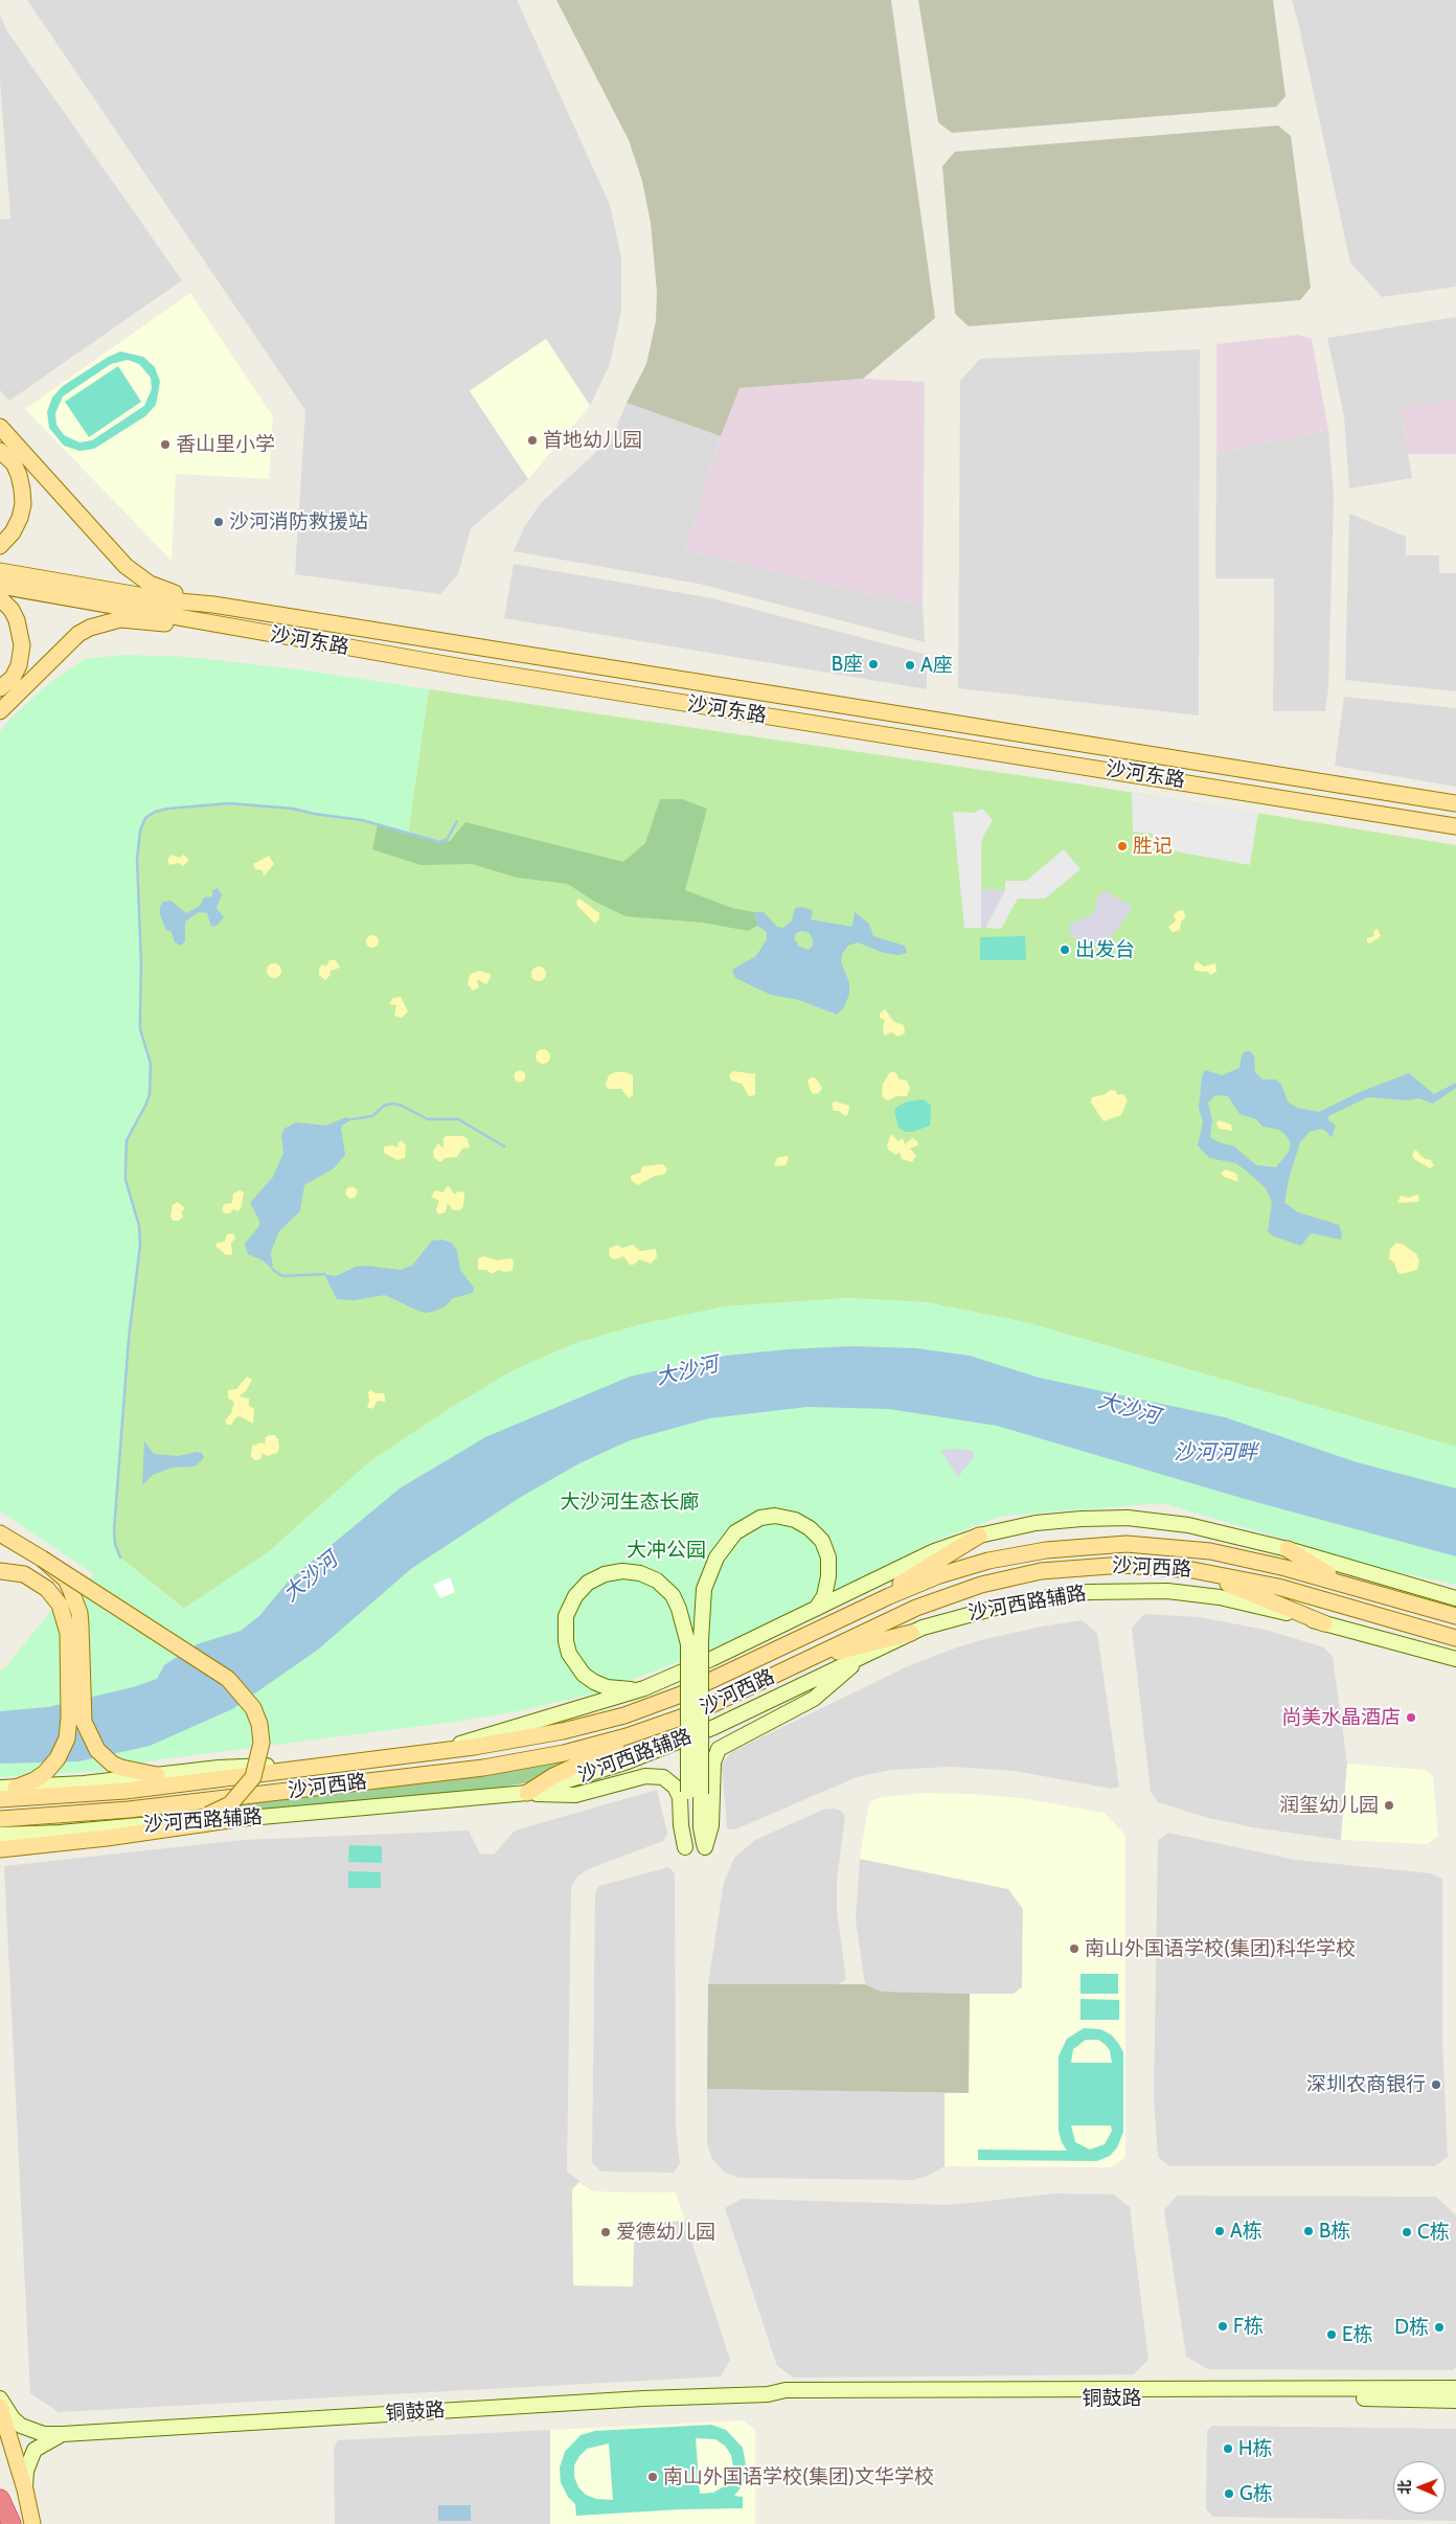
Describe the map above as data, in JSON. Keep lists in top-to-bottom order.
{
  "streets": {
    "main road": [
      "沙河东路",
      "沙河西路",
      "沙河西路辅路",
      "铜鼓路"
    ]
  },
  "water": ["大沙河", "沙河河畔"],
  "parks": ["大沙河生态长廊", "大冲公园"],
  "places": [
    "首地幼儿园",
    "香山里小学",
    "沙河消防救援站",
    "B座",
    "A座",
    "胜记",
    "出发台",
    "尚美水晶酒店",
    "润玺幼儿园",
    "南山外国语学校(集团)科华学校",
    "深圳农商银行",
    "A栋",
    "B栋",
    "爱德幼儿园",
    "C栋",
    "F栋",
    "D栋",
    "E栋",
    "H栋",
    "南山外国语学校(集团)文华学校",
    "G栋"
  ],
  "north": "left"
}
